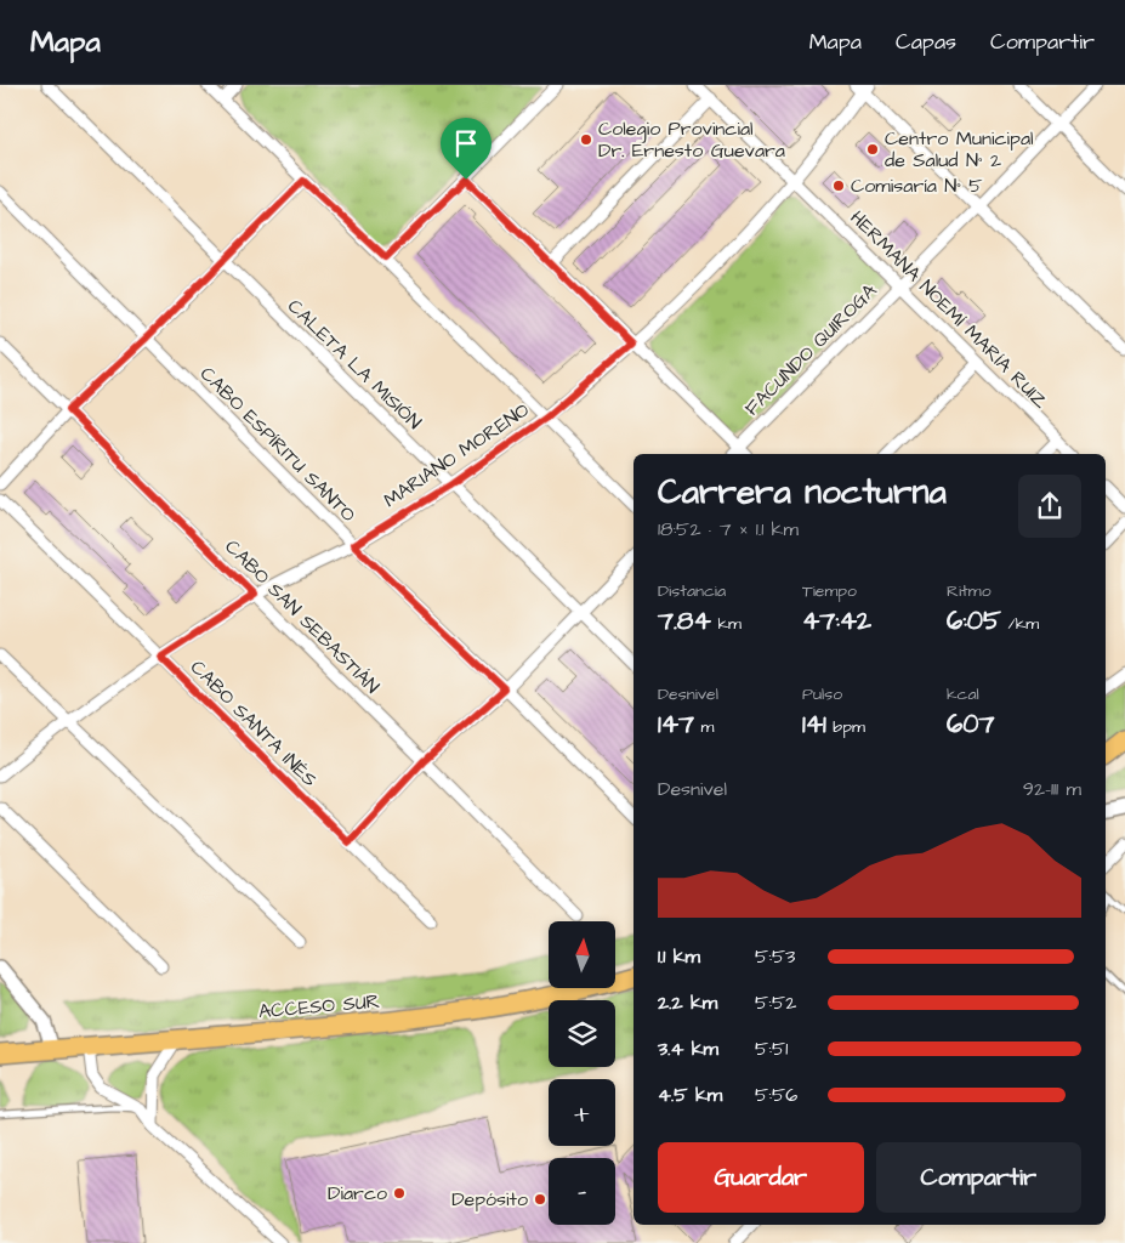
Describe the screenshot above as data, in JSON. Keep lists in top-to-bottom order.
{
  "streets": {
    "main road": ["ACCESO SUR"],
    "street": [
      "HERMANA NOEMÍ MARÍA RUIZ",
      "FACUNDO QUIROGA",
      "CALETA LA MISIÓN",
      "CABO ESPÍRITU SANTO",
      "MARIANO MORENO",
      "CABO SAN SEBASTIÁN",
      "CABO SANTA INÉS"
    ]
  },
  "crossings": [
    ["HERMANA NOEMÍ MARÍA RUIZ", "FACUNDO QUIROGA"],
    ["HERMANA NOEMÍ MARÍA RUIZ", "MARIANO MORENO"],
    ["CALETA LA MISIÓN", "MARIANO MORENO"],
    ["CABO ESPÍRITU SANTO", "MARIANO MORENO"],
    ["MARIANO MORENO", "CABO SAN SEBASTIÁN"],
    ["MARIANO MORENO", "CABO SANTA INÉS"]
  ],
  "places": [
    "Colegio Provincial Dr. Ernesto Guevara",
    "Centro Municipal de Salud N° 2",
    "Comisaría N° 5",
    "Diarco",
    "Depósito"
  ],
  "north": "top",
  "page": {
    "header": "Mapa",
    "nav": ["Mapa", "Capas", "Compartir"],
    "heading": ["Carrera nocturna", "18:52 · 7 × 1.1 km"],
    "stats": [
      ["Distancia", "7.84 km"],
      ["Tiempo", "47:42"],
      ["Ritmo", "6:05 /km"],
      ["Desnivel", "147 m"],
      ["Pulso", "141 bpm"],
      ["kcal", "607"]
    ],
    "chart": ["Desnivel", "92–111 m"],
    "map_buttons": ["+", "−"],
    "list": [
      {
        "name": "1.1 km",
        "note": "5:53"
      },
      {
        "name": "2.2 km",
        "note": "5:52"
      },
      {
        "name": "3.4 km",
        "note": "5:51"
      },
      {
        "name": "4.5 km",
        "note": "5:56"
      }
    ],
    "buttons": ["Guardar", "Compartir"]
  }
}
